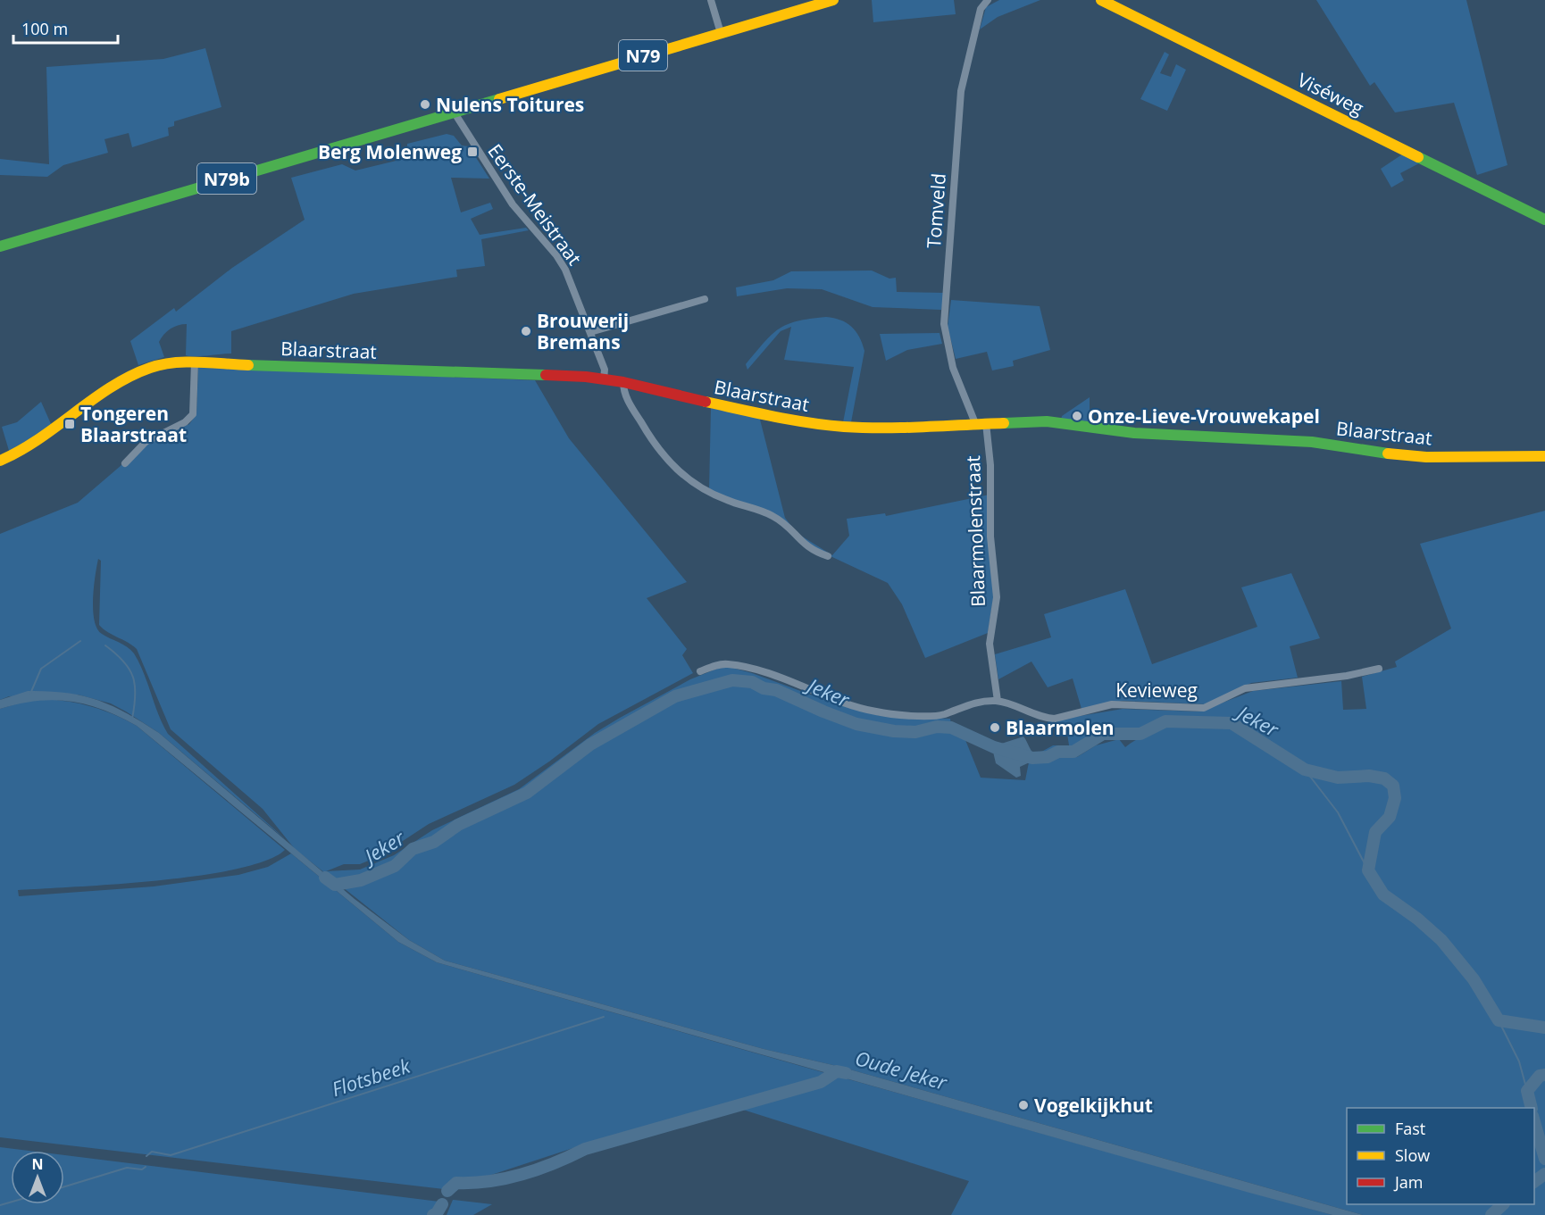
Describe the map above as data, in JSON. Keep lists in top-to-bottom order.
{
  "streets": {
    "street": [
      "N79",
      "Viséweg",
      "N79b",
      "Eerste-Meistraat",
      "Tomveld",
      "Blaarstraat",
      "Blaarmolenstraat",
      "Kevieweg"
    ]
  },
  "crossings": [
    ["N79", "N79b"],
    ["N79", "Eerste-Meistraat"],
    ["N79b", "Eerste-Meistraat"],
    ["Eerste-Meistraat", "Blaarstraat"],
    ["Tomveld", "Blaarstraat"],
    ["Tomveld", "Blaarmolenstraat"],
    ["Blaarstraat", "Blaarmolenstraat"],
    ["Blaarmolenstraat", "Kevieweg"]
  ],
  "water": ["Jeker", "Oude Jeker", "Flotsbeek"],
  "places": {
    "other": [
      "Nulens Toitures",
      "Brouwerij Bremans",
      "Onze-Lieve-Vrouwekapel",
      "Blaarmolen",
      "Vogelkijkhut"
    ],
    "transit": ["Berg Molenweg", "Tongeren Blaarstraat"]
  },
  "legend": ["Fast", "Slow", "Jam"],
  "scale_bar": "100 m",
  "north": "top"
}
